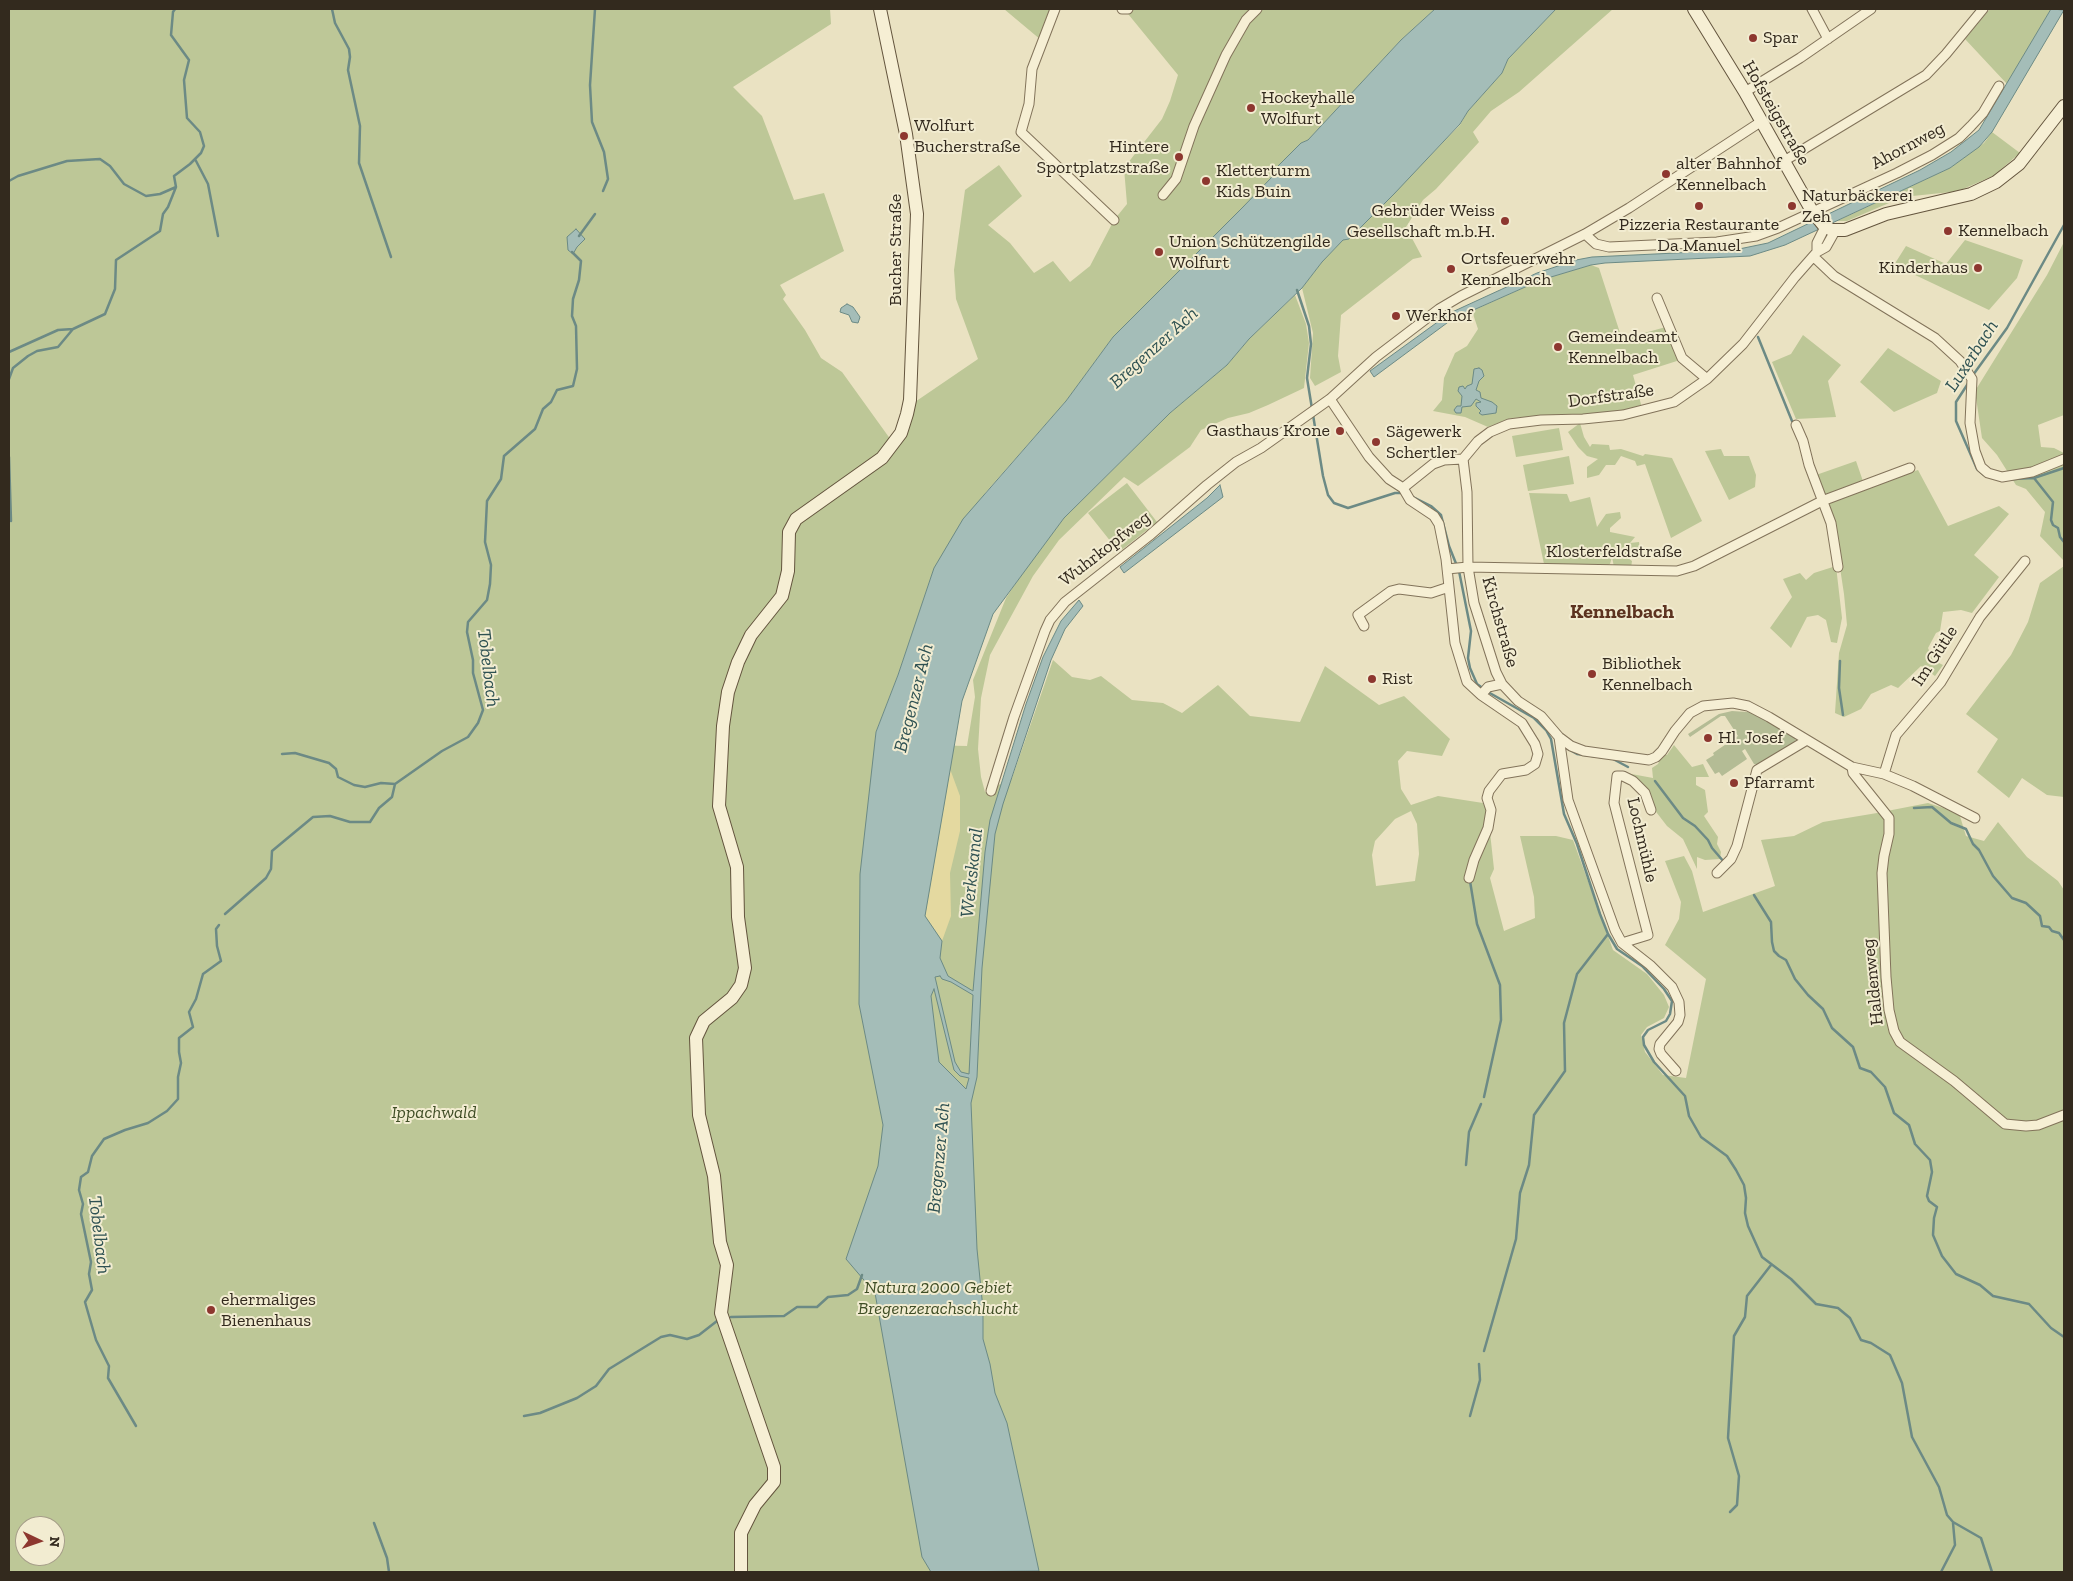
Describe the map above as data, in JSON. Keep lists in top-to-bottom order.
{
  "streets": {
    "street": [
      "Hofsteigstraße",
      "Ahornweg",
      "Bucher Straße",
      "Dorfstraße",
      "Wuhrkopfweg",
      "Klosterfeldstraße",
      "Kirchstraße",
      "Im Gütle",
      "Lochmühle",
      "Haldenweg"
    ]
  },
  "crossings": [
    ["Hofsteigstraße", "Ahornweg"],
    ["Hofsteigstraße", "Dorfstraße"],
    ["Hofsteigstraße", "Wuhrkopfweg"],
    ["Ahornweg", "Wuhrkopfweg"],
    ["Dorfstraße", "Kirchstraße"],
    ["Klosterfeldstraße", "Kirchstraße"],
    ["Kirchstraße", "Haldenweg"]
  ],
  "districts": ["Kennelbach"],
  "water": [
    "Bregenzer Ach",
    "Luxerbach",
    "Tobelbach",
    "Werkskanal"
  ],
  "parks": ["Ippachwald", "Natura 2000 Gebiet Bregenzerachschlucht"],
  "places": [
    "Spar",
    "Hockeyhalle Wolfurt",
    "Wolfurt Bucherstraße",
    "Hintere Sportplatzstraße",
    "alter Bahnhof Kennelbach",
    "Kletterturm Kids Buin",
    "Pizzeria Restaurante Da Manuel",
    "Naturbäckerei Zeh",
    "Gebrüder Weiss Gesellschaft m.b.H.",
    "Kennelbach",
    "Union Schützengilde Wolfurt",
    "Kinderhaus",
    "Ortsfeuerwehr Kennelbach",
    "Werkhof",
    "Gemeindeamt Kennelbach",
    "Gasthaus Krone",
    "Sägewerk Schertler",
    "Bibliothek Kennelbach",
    "Rist",
    "Hl. Josef",
    "Pfarramt",
    "ehermaliges Bienenhaus"
  ],
  "north": "right"
}
